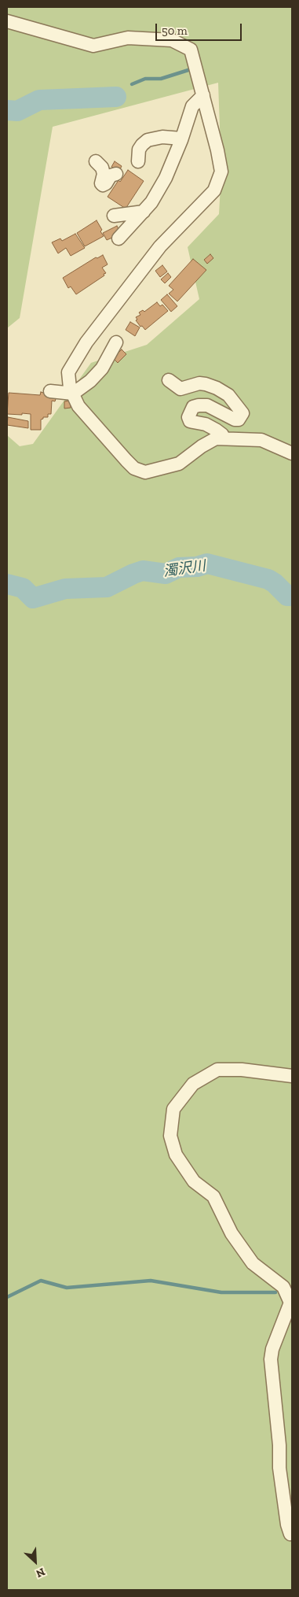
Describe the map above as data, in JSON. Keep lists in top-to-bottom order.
{
  "water": ["濁沢川"],
  "scale_bar": "50 m",
  "north": "bottom right"
}
